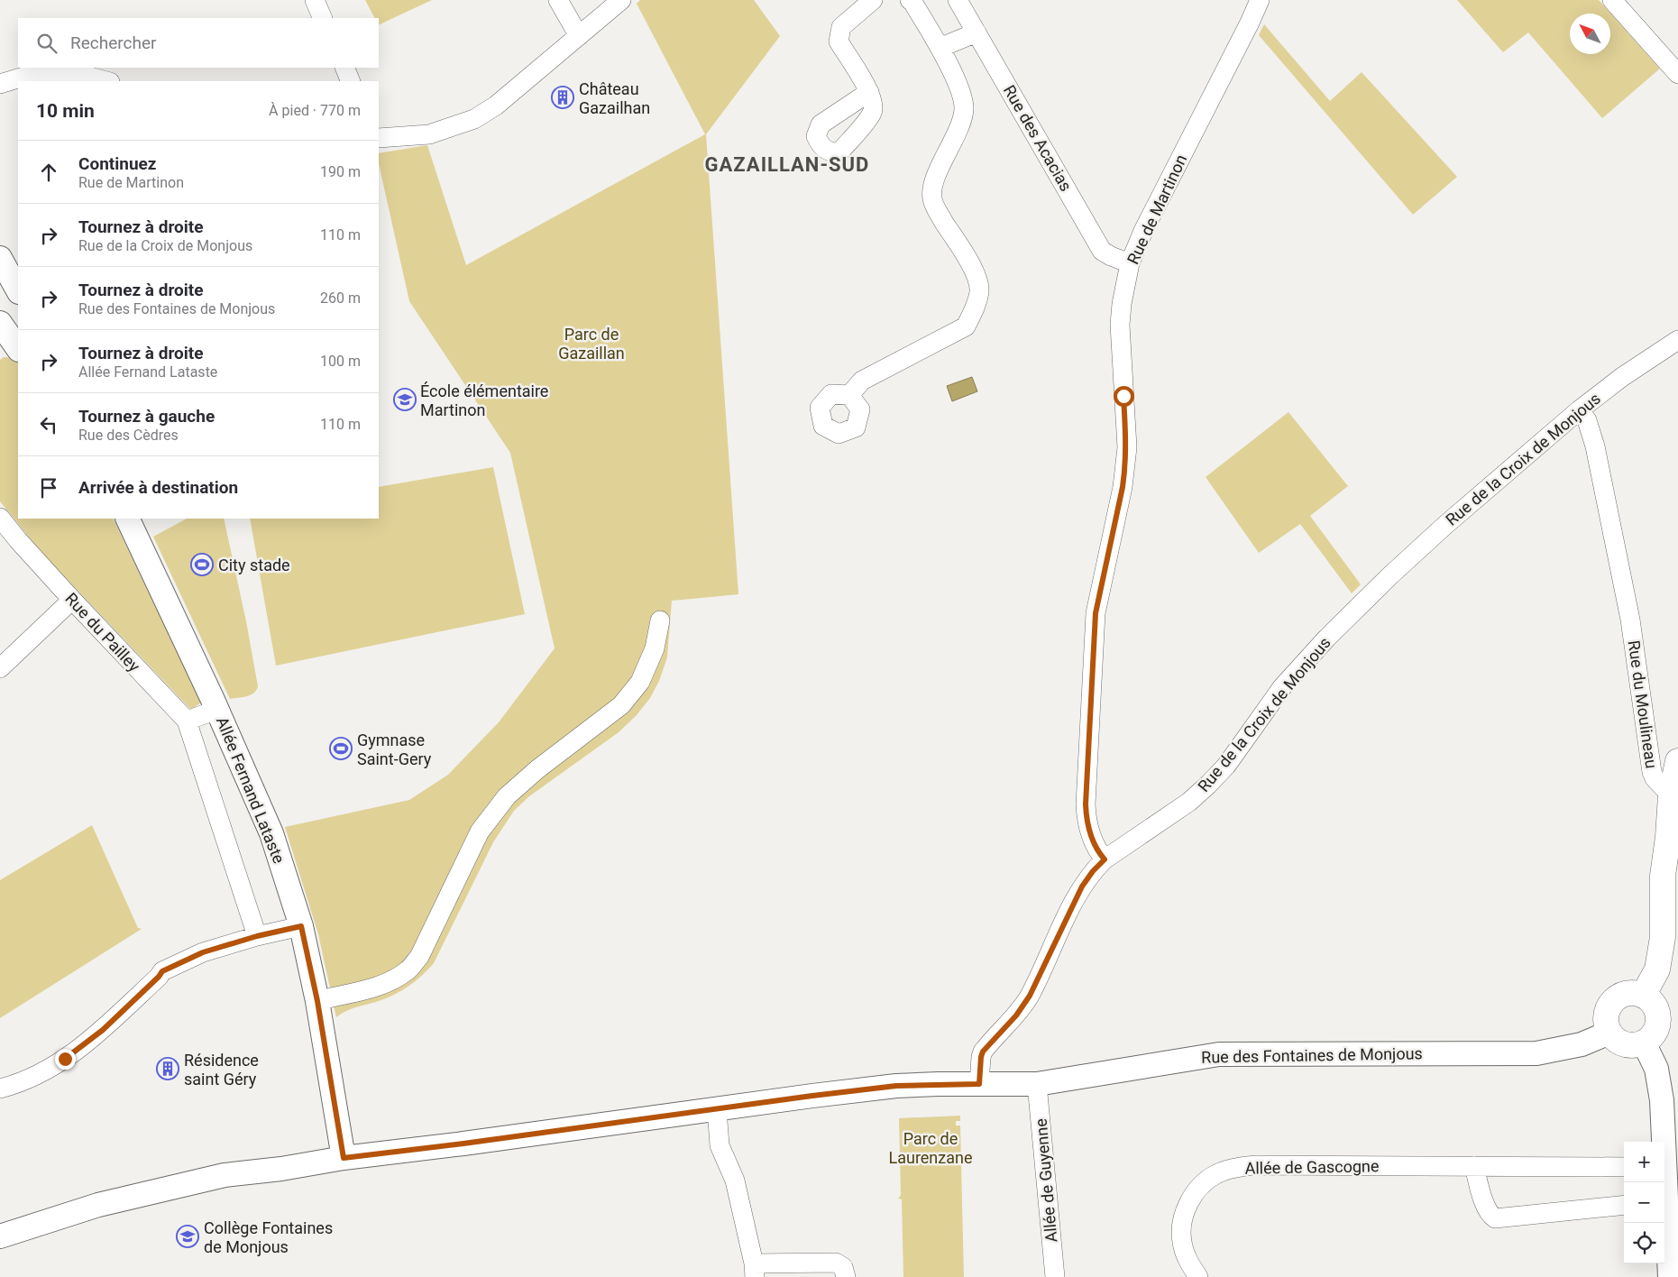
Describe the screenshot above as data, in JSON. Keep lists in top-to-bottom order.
{
  "streets": {
    "street": [
      "Rue des Acacias",
      "Rue de Martinon",
      "Rue de la Croix de Monjous",
      "Rue du Pailley",
      "Rue du Moulineau",
      "Allée Fernand Lataste",
      "Rue des Fontaines de Monjous",
      "Allée de Gascogne",
      "Allée de Guyenne"
    ]
  },
  "crossings": [
    ["Rue des Acacias", "Rue de Martinon"],
    ["Rue de Martinon", "Rue de la Croix de Monjous"],
    ["Rue de la Croix de Monjous", "Rue du Moulineau"],
    ["Rue de la Croix de Monjous", "Rue des Fontaines de Monjous"],
    ["Allée Fernand Lataste", "Rue des Fontaines de Monjous"],
    ["Rue des Fontaines de Monjous", "Allée de Guyenne"]
  ],
  "districts": ["GAZAILLAN-SUD"],
  "parks": ["Parc de Gazaillan", "Parc de Laurenzane"],
  "places": {
    "building": ["Château Gazailhan", "Résidence saint Géry"],
    "school or university": ["École élémentaire Martinon", "Collège Fontaines de Monjous"],
    "sports": ["City stade", "Gymnase Saint-Gery"]
  },
  "north": "top left",
  "page": {
    "search": "Rechercher",
    "heading": ["10 min", "À pied · 770 m"],
    "list": [
      ["Continuez", "Rue de Martinon", "190 m"],
      ["Tournez à droite", "Rue de la Croix de Monjous", "110 m"],
      ["Tournez à droite", "Rue des Fontaines de Monjous", "260 m"],
      ["Tournez à droite", "Allée Fernand Lataste", "100 m"],
      ["Tournez à gauche", "Rue des Cèdres", "110 m"],
      "Arrivée à destination"
    ],
    "map_buttons": ["+", "−"]
  }
}
